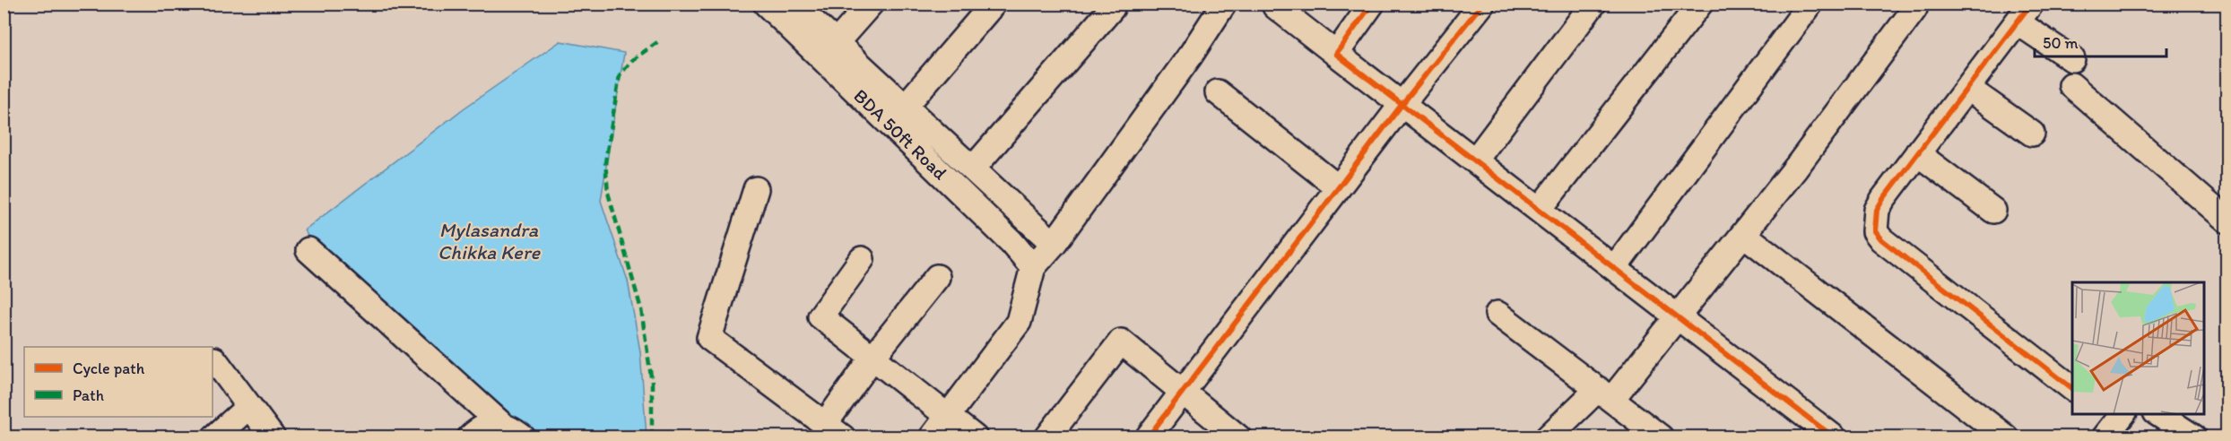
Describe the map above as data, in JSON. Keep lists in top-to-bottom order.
{
  "streets": {
    "street": ["BDA 50ft Road"]
  },
  "water": ["Mylasandra Chikka Kere"],
  "legend": ["Cycle path", "Path"],
  "scale_bar": "50 m"
}
